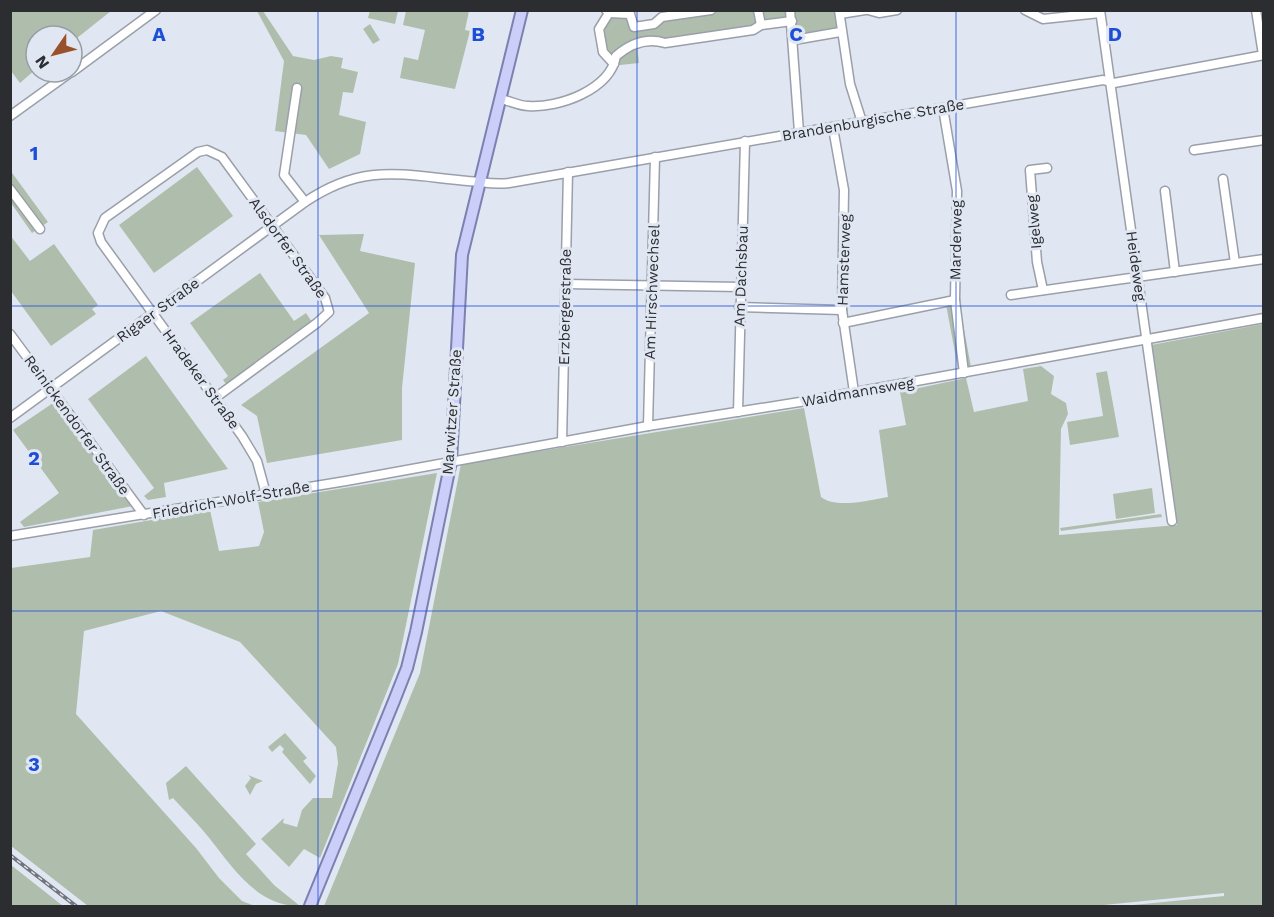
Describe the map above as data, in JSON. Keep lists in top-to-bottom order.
{
  "streets": {
    "main road": ["Marwitzer Straße"],
    "street": [
      "Brandenburgische Straße",
      "Igelweg",
      "Marderweg",
      "Alsdorfer Straße",
      "Hamsterweg",
      "Heideweg",
      "Am Dachsbau",
      "Am Hirschwechsel",
      "Erzbergerstraße",
      "Rigaer Straße",
      "Hradeker Straße",
      "Waidmannsweg",
      "Reinickendorfer Straße",
      "Friedrich-Wolf-Straße"
    ]
  },
  "crossings": [
    ["Brandenburgische Straße", "Marderweg"],
    ["Brandenburgische Straße", "Hamsterweg"],
    ["Brandenburgische Straße", "Heideweg"],
    ["Brandenburgische Straße", "Am Dachsbau"],
    ["Brandenburgische Straße", "Am Hirschwechsel"],
    ["Brandenburgische Straße", "Erzbergerstraße"],
    ["Brandenburgische Straße", "Rigaer Straße"],
    ["Brandenburgische Straße", "Marwitzer Straße"],
    ["Marderweg", "Waidmannsweg"],
    ["Alsdorfer Straße", "Rigaer Straße"],
    ["Alsdorfer Straße", "Hradeker Straße"],
    ["Hamsterweg", "Waidmannsweg"],
    ["Heideweg", "Waidmannsweg"],
    ["Am Dachsbau", "Waidmannsweg"],
    ["Am Hirschwechsel", "Waidmannsweg"],
    ["Erzbergerstraße", "Waidmannsweg"],
    ["Rigaer Straße", "Hradeker Straße"],
    ["Rigaer Straße", "Marwitzer Straße"],
    ["Rigaer Straße", "Reinickendorfer Straße"],
    ["Hradeker Straße", "Friedrich-Wolf-Straße"],
    ["Waidmannsweg", "Marwitzer Straße"],
    ["Waidmannsweg", "Friedrich-Wolf-Straße"],
    ["Marwitzer Straße", "Friedrich-Wolf-Straße"],
    ["Reinickendorfer Straße", "Friedrich-Wolf-Straße"]
  ],
  "north": "bottom left",
  "grid": {
    "columns": [
      "A",
      "B",
      "C",
      "D"
    ],
    "rows": ["1", "2", "3"]
  }
}
